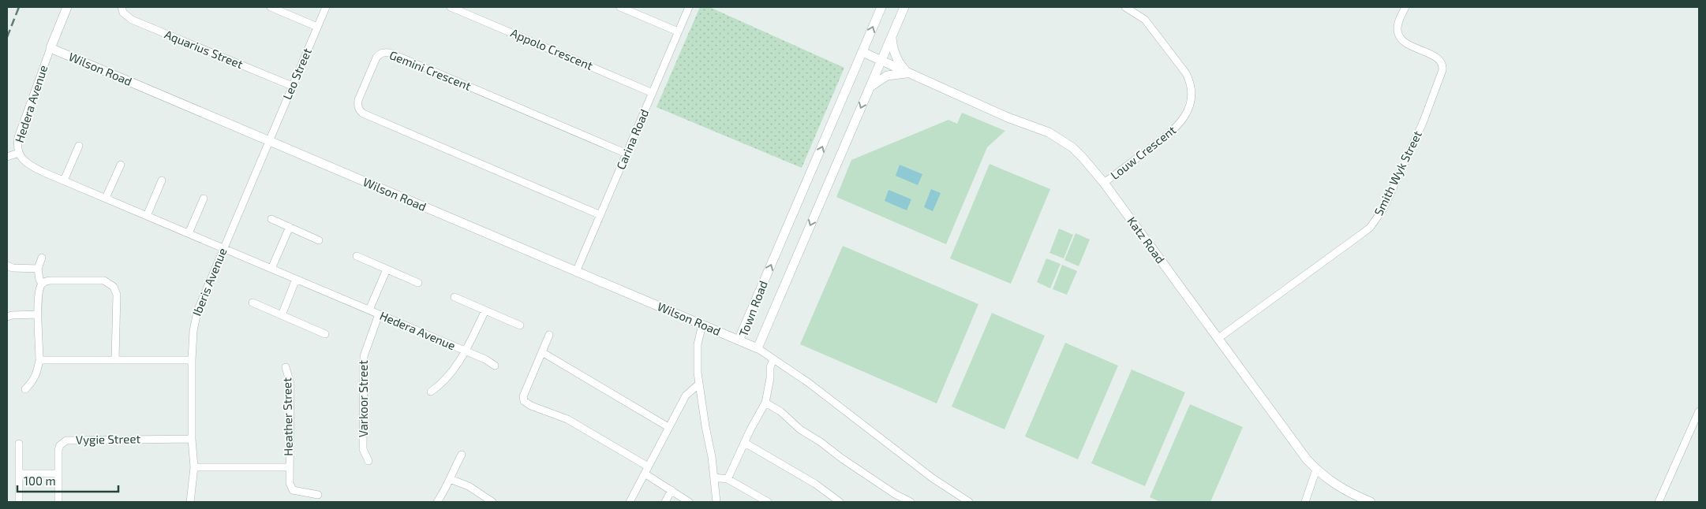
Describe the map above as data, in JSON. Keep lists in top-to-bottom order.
{
  "streets": {
    "street": [
      "Aquarius Street",
      "Appolo Crescent",
      "Wilson Road",
      "Gemini Crescent",
      "Leo Street",
      "Hedera Avenue",
      "Carina Road",
      "Louw Crescent",
      "Smith Wyk Street",
      "Katz Road",
      "Iberis Avenue",
      "Town Road",
      "Varkoor Street",
      "Heather Street",
      "Vygie Street"
    ]
  },
  "crossings": [
    ["Aquarius Street", "Leo Street"],
    ["Appolo Crescent", "Carina Road"],
    ["Wilson Road", "Leo Street"],
    ["Wilson Road", "Hedera Avenue"],
    ["Wilson Road", "Carina Road"],
    ["Wilson Road", "Iberis Avenue"],
    ["Wilson Road", "Town Road"],
    ["Gemini Crescent", "Carina Road"],
    ["Leo Street", "Iberis Avenue"],
    ["Hedera Avenue", "Iberis Avenue"],
    ["Hedera Avenue", "Varkoor Street"],
    ["Louw Crescent", "Katz Road"],
    ["Smith Wyk Street", "Katz Road"],
    ["Katz Road", "Town Road"],
    ["Iberis Avenue", "Heather Street"],
    ["Iberis Avenue", "Vygie Street"]
  ],
  "scale_bar": "100 m"
}
